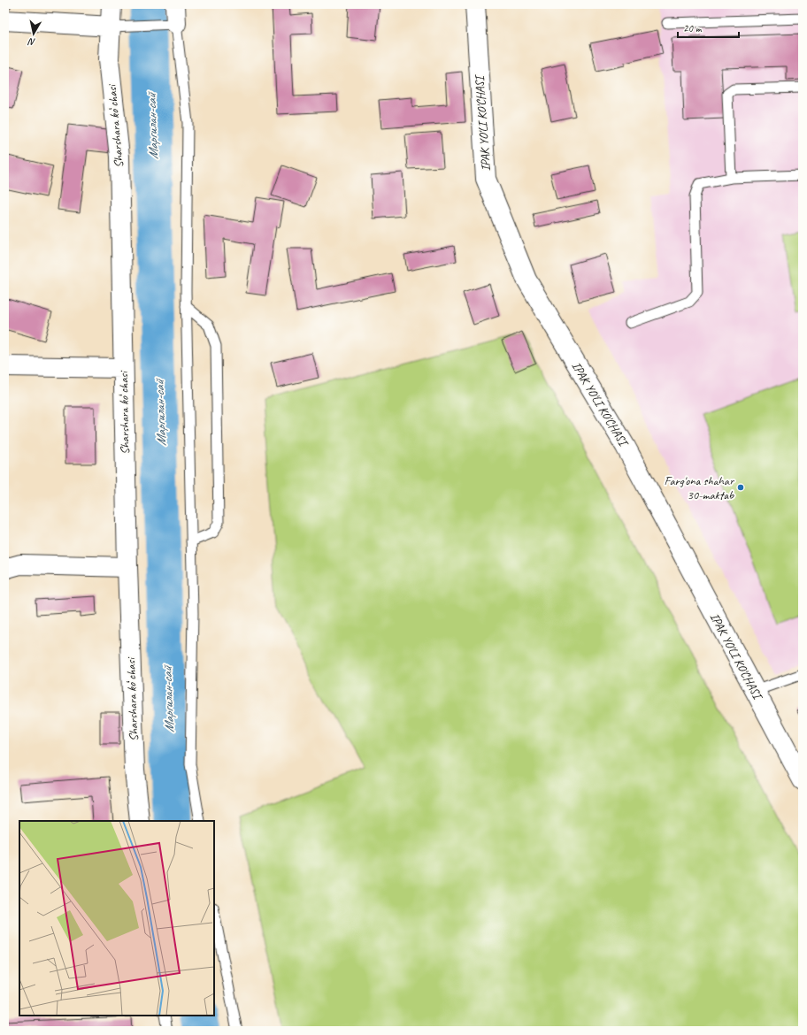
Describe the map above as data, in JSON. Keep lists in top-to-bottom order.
{
  "streets": {
    "street": ["IPAK YO'LI KO'CHASI", "Sharshara koʻchasi"]
  },
  "water": ["Маргилан-сай"],
  "places": ["Farg'ona shahar 30-maktab"],
  "scale_bar": "20 m",
  "north": "bottom"
}
